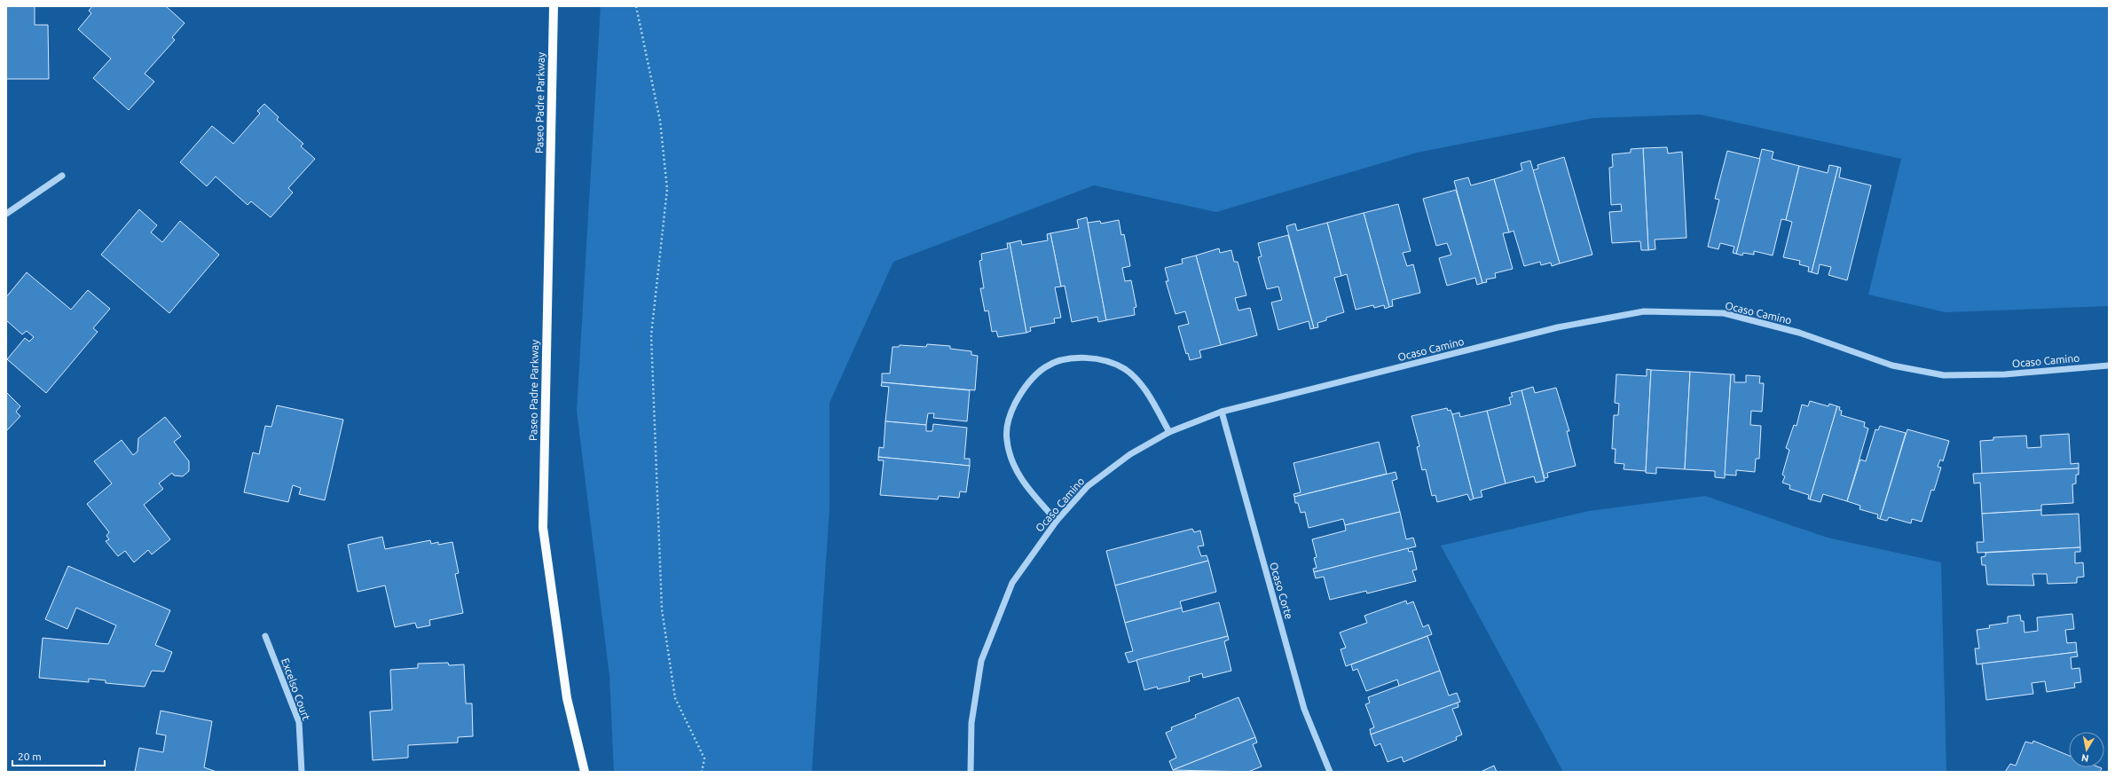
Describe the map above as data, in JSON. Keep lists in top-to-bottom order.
{
  "streets": {
    "main road": ["Paseo Padre Parkway"],
    "street": ["Ocaso Camino", "Ocaso Corte", "Excelso Court"]
  },
  "crossings": [
    ["Ocaso Camino", "Ocaso Corte"]
  ],
  "scale_bar": "20 m",
  "north": "bottom"
}
